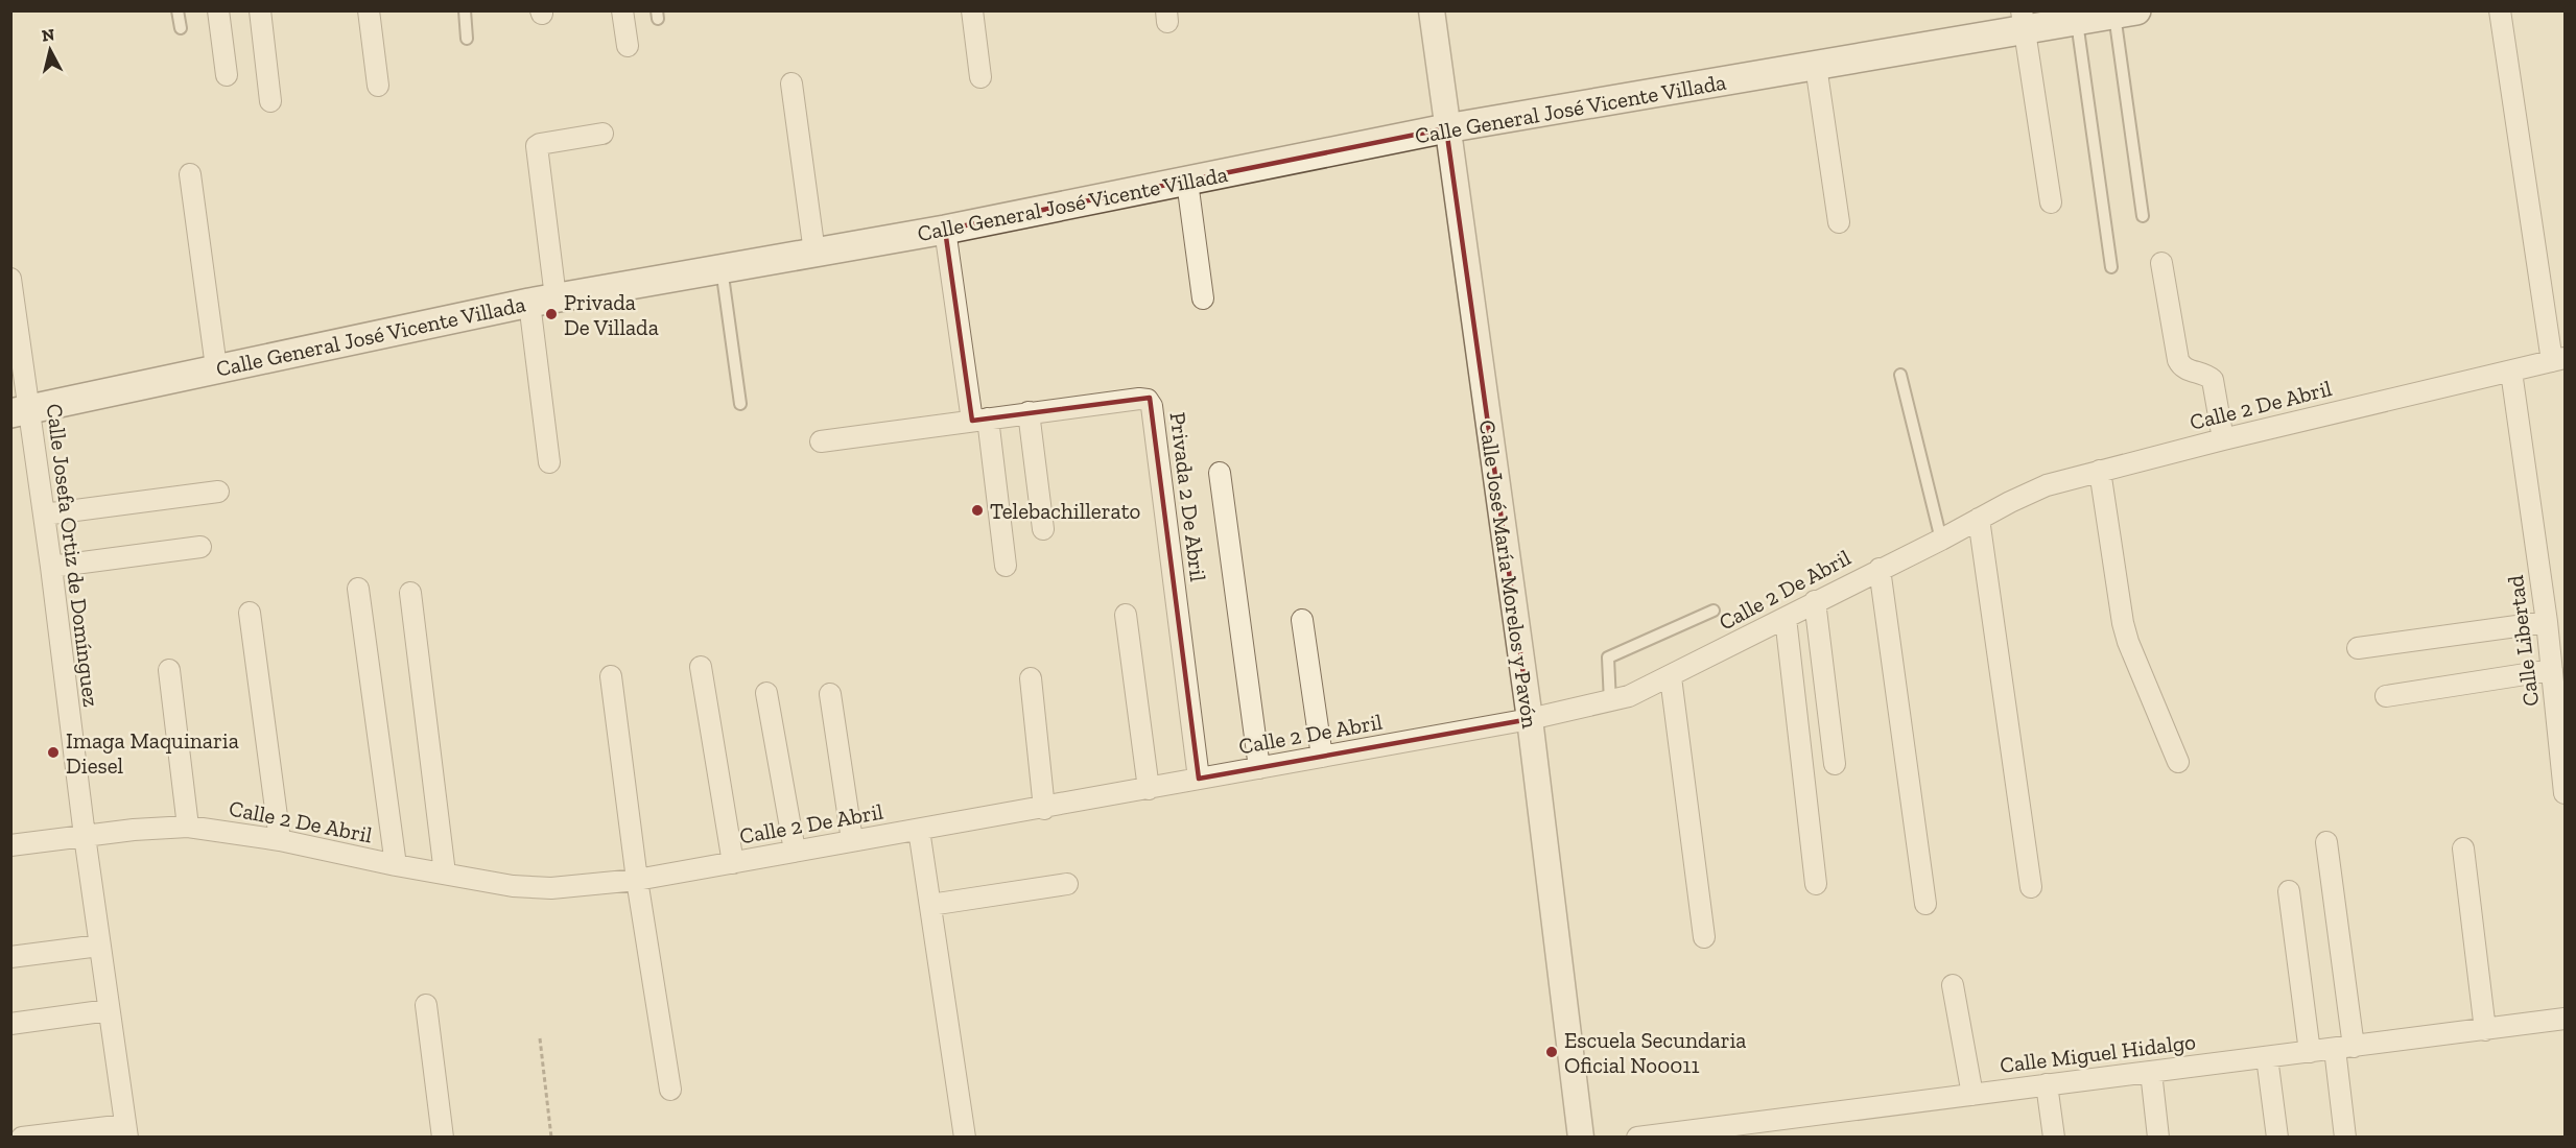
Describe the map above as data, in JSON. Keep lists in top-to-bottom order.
{
  "streets": {
    "main road": ["Calle General José Vicente Villada"],
    "street": [
      "Calle 2 De Abril",
      "Privada 2 De Abril",
      "Calle Josefa Ortiz de Domínguez",
      "Calle José María Morelos y Pavón",
      "Calle Libertad",
      "Calle Miguel Hidalgo"
    ]
  },
  "crossings": [
    ["Calle General José Vicente Villada", "Calle Josefa Ortiz de Domínguez"],
    ["Calle General José Vicente Villada", "Calle José María Morelos y Pavón"],
    ["Calle 2 De Abril", "Privada 2 De Abril"],
    ["Calle 2 De Abril", "Calle Josefa Ortiz de Domínguez"],
    ["Calle 2 De Abril", "Calle José María Morelos y Pavón"],
    ["Calle 2 De Abril", "Calle Libertad"]
  ],
  "places": [
    "Privada De Villada",
    "Telebachillerato",
    "Imaga Maquinaria Diesel",
    "Escuela Secundaria Oficial No0011"
  ],
  "north": "top"
}
